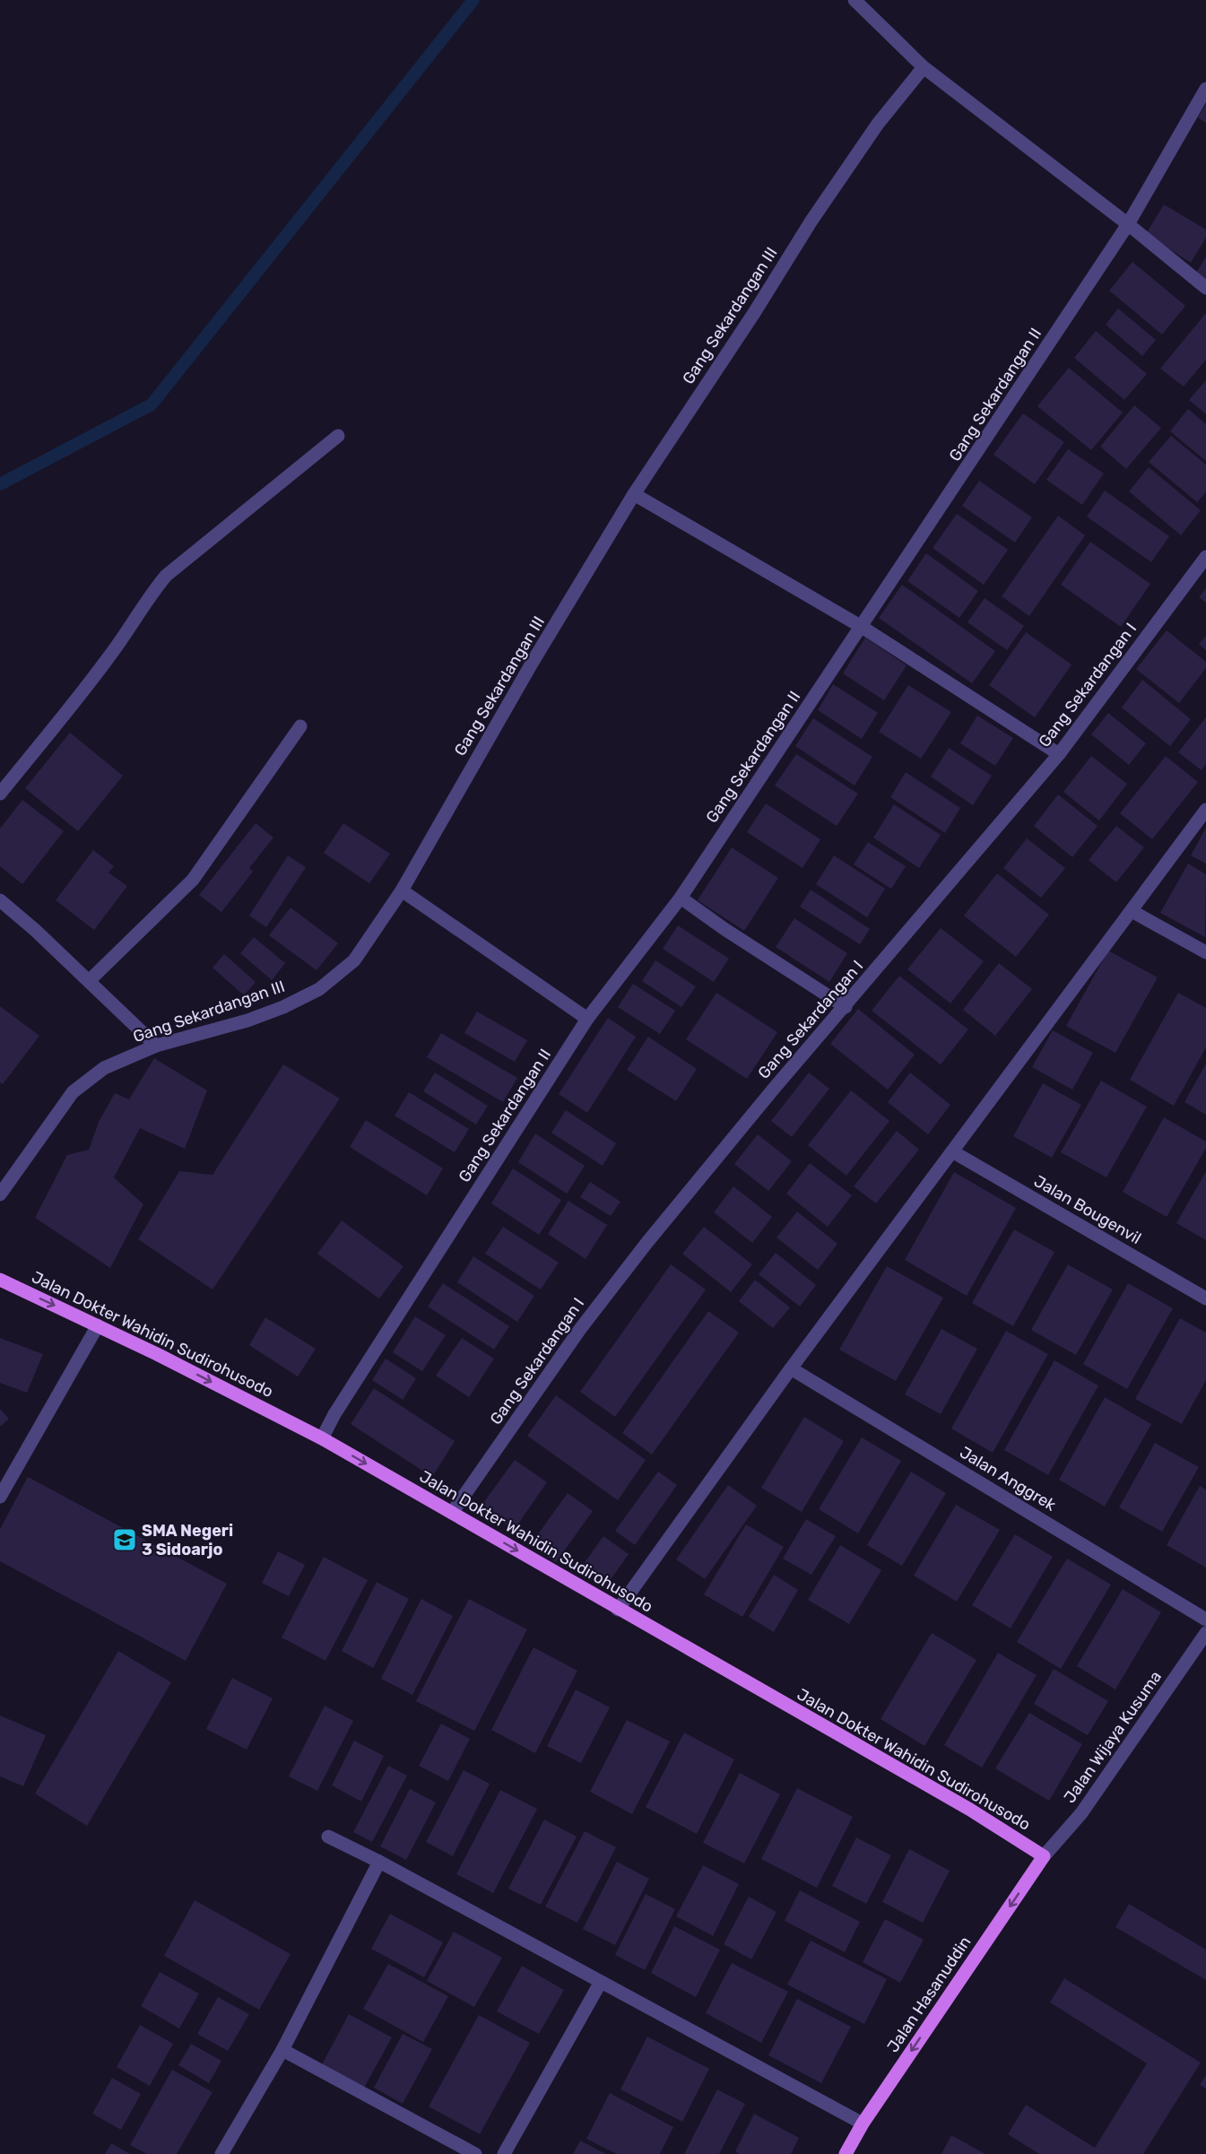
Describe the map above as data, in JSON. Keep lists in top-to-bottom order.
{
  "streets": {
    "main road": ["Jalan Dokter Wahidin Sudirohusodo", "Jalan Hasanuddin"],
    "street": [
      "Gang Sekardangan III",
      "Gang Sekardangan II",
      "Gang Sekardangan I",
      "Jalan Bougenvil",
      "Jalan Anggrek",
      "Jalan Wijaya Kusuma"
    ]
  },
  "crossings": [
    ["Gang Sekardangan II", "Jalan Dokter Wahidin Sudirohusodo"],
    ["Gang Sekardangan I", "Jalan Dokter Wahidin Sudirohusodo"],
    ["Jalan Dokter Wahidin Sudirohusodo", "Jalan Wijaya Kusuma"],
    ["Jalan Dokter Wahidin Sudirohusodo", "Jalan Hasanuddin"],
    ["Jalan Wijaya Kusuma", "Jalan Hasanuddin"]
  ],
  "one_way": ["Jalan Dokter Wahidin Sudirohusodo", "Jalan Hasanuddin"],
  "places": {
    "school or university": ["SMA Negeri 3 Sidoarjo"]
  }
}
